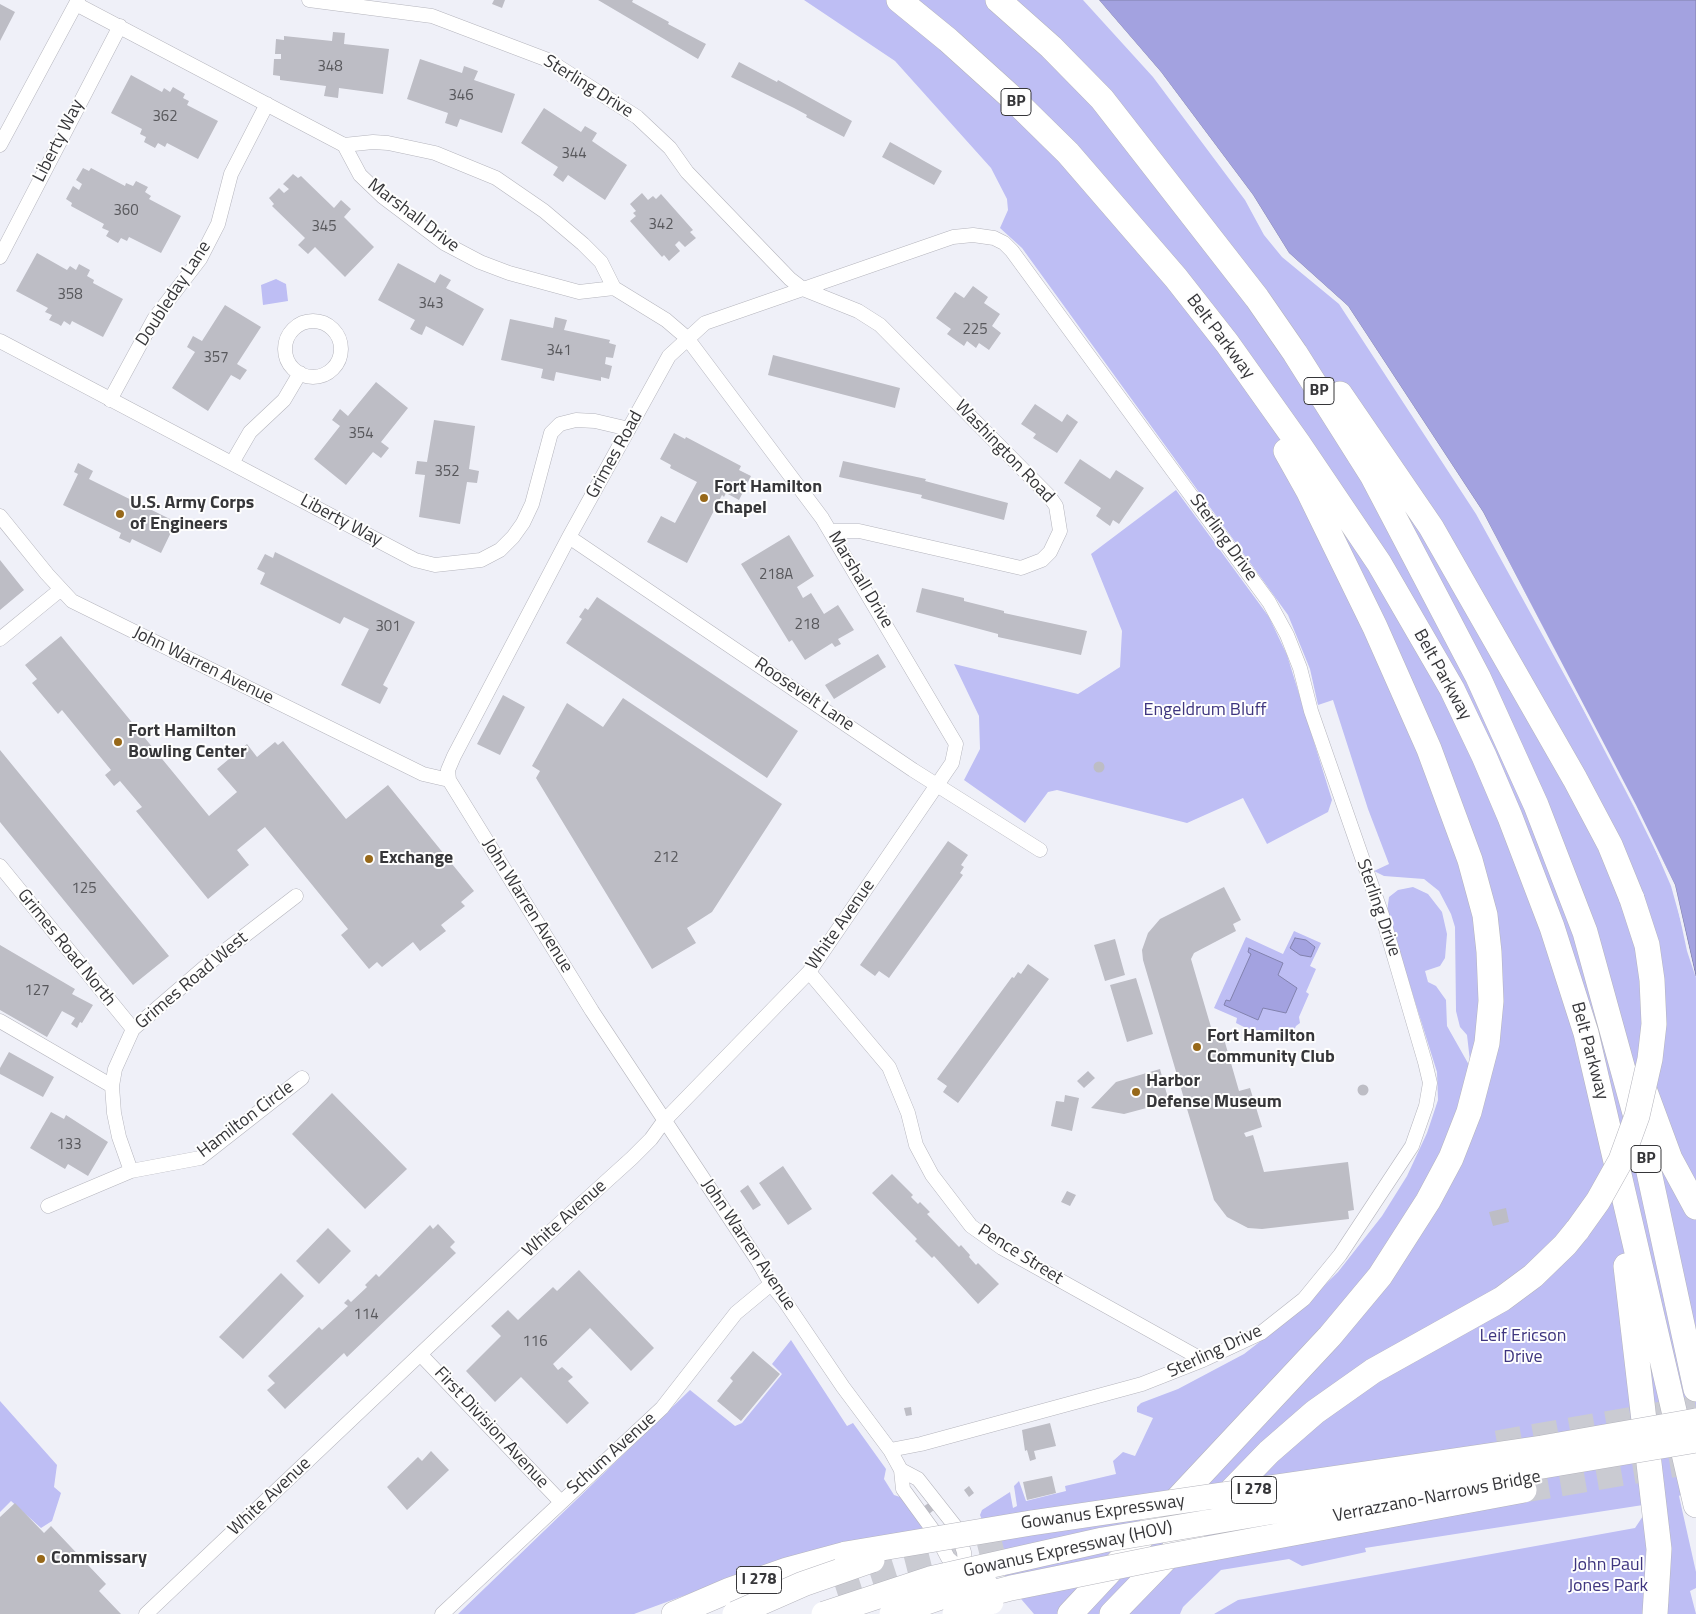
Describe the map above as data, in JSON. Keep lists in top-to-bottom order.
{
  "streets": {
    "highway": [
      "BP",
      "Belt Parkway",
      "I 278",
      "Verrazzano-Narrows Bridge",
      "Gowanus Expressway",
      "Gowanus Expressway (HOV)"
    ],
    "street": [
      "Sterling Drive",
      "Liberty Way",
      "Marshall Drive",
      "Doubleday Lane",
      "Washington Road",
      "Grimes Road",
      "John Warren Avenue",
      "Roosevelt Lane",
      "White Avenue",
      "Grimes Road North",
      "Grimes Road West",
      "Hamilton Circle",
      "Pence Street",
      "First Division Avenue",
      "Schum Avenue"
    ]
  },
  "crossings": [
    ["Sterling Drive", "Washington Road"],
    ["Sterling Drive", "Grimes Road"],
    ["Sterling Drive", "John Warren Avenue"],
    ["Sterling Drive", "Pence Street"],
    ["Liberty Way", "Doubleday Lane"],
    ["Liberty Way", "Grimes Road"],
    ["Marshall Drive", "Washington Road"],
    ["Marshall Drive", "Grimes Road"],
    ["Marshall Drive", "Roosevelt Lane"],
    ["Marshall Drive", "White Avenue"],
    ["Washington Road", "Grimes Road"],
    ["Grimes Road", "John Warren Avenue"],
    ["Grimes Road", "Roosevelt Lane"],
    ["John Warren Avenue", "White Avenue"],
    ["John Warren Avenue", "Schum Avenue"],
    ["Roosevelt Lane", "White Avenue"],
    ["White Avenue", "Pence Street"],
    ["White Avenue", "First Division Avenue"],
    ["Grimes Road North", "Grimes Road West"],
    ["Grimes Road West", "Hamilton Circle"],
    ["First Division Avenue", "Schum Avenue"],
    ["I 278", "Verrazzano-Narrows Bridge"],
    ["Verrazzano-Narrows Bridge", "Gowanus Expressway"],
    ["Verrazzano-Narrows Bridge", "Gowanus Expressway (HOV)"]
  ],
  "parks": ["Engeldrum Bluff", "Leif Ericson Drive", "John Paul Jones Park"],
  "places": [
    "Fort Hamilton Chapel",
    "U.S. Army Corps of Engineers",
    "Fort Hamilton Bowling Center",
    "Exchange",
    "Fort Hamilton Community Club",
    "Harbor Defense Museum",
    "Commissary"
  ],
  "house_numbers": [
    "348",
    "346",
    "362",
    "344",
    "360",
    "342",
    "345",
    "358",
    "343",
    "225",
    "341",
    "357",
    "354",
    "352",
    "218A",
    "218",
    "301",
    "212",
    "125",
    "127",
    "133",
    "114",
    "116"
  ]
}
